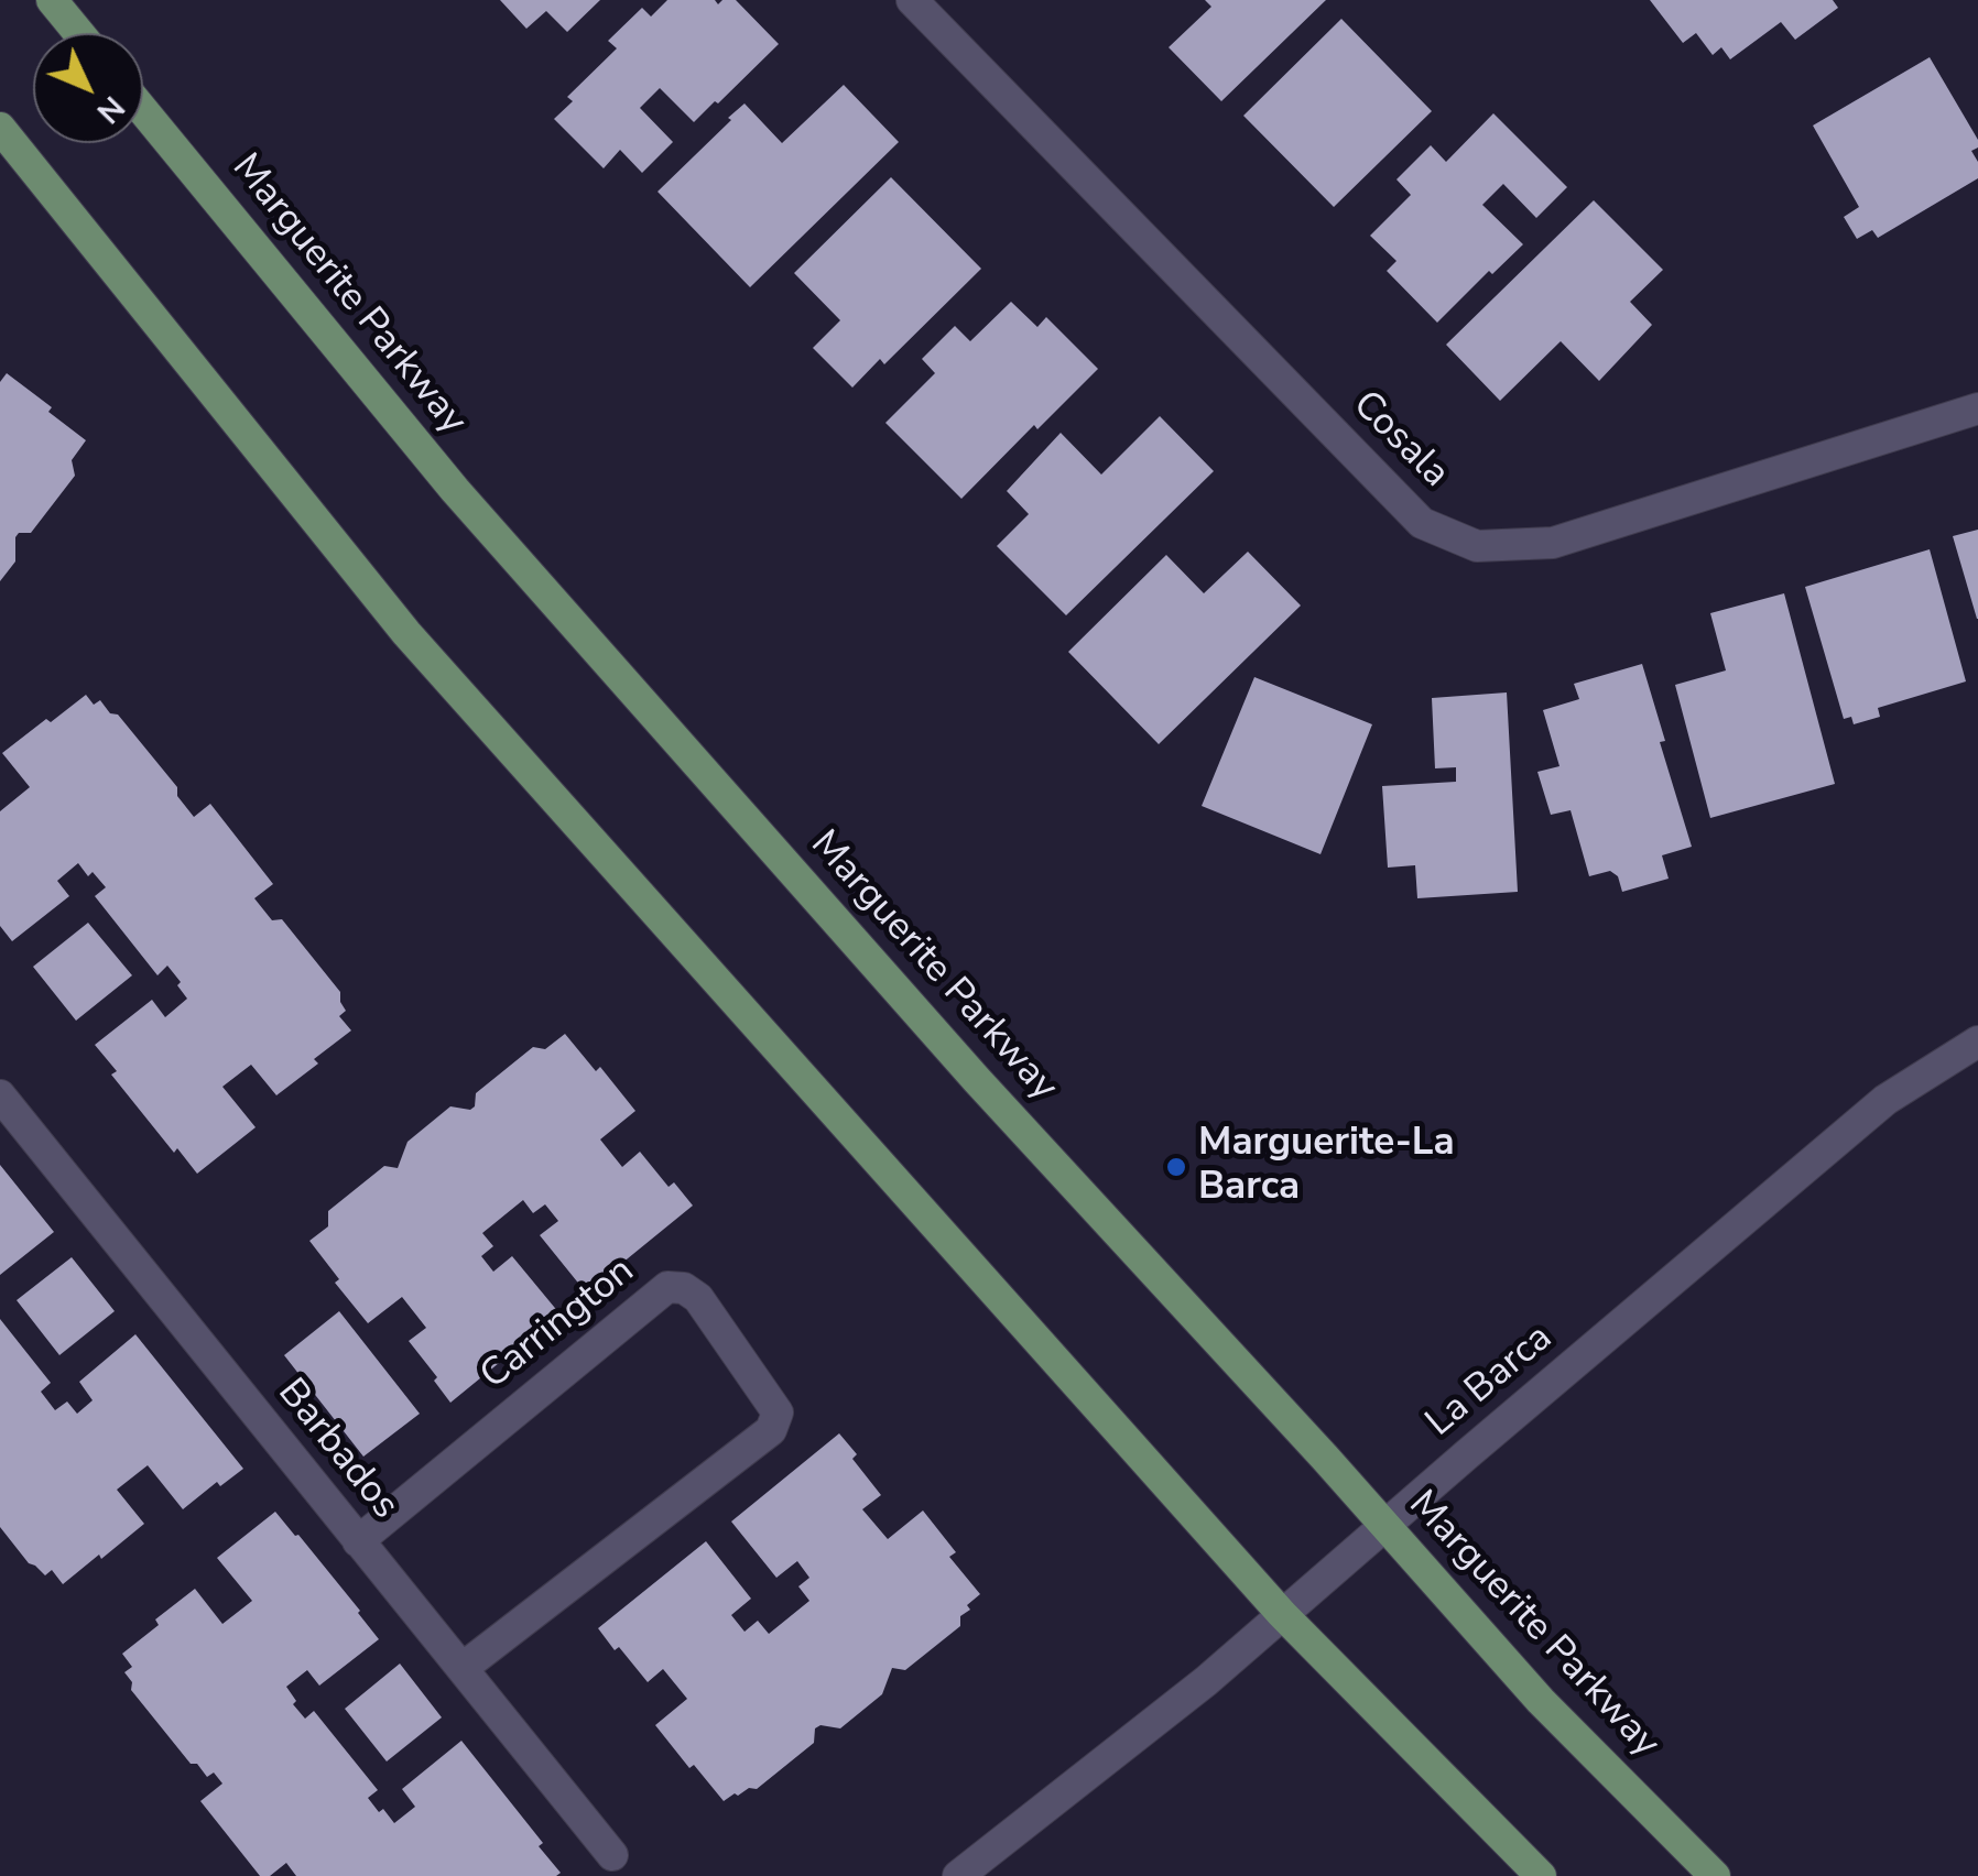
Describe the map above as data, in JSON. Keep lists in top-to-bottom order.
{
  "streets": {
    "main road": ["Marguerite Parkway"],
    "street": [
      "Cosala",
      "Carrington",
      "La Barca",
      "Barbados"
    ]
  },
  "crossings": [
    ["Marguerite Parkway", "La Barca"],
    ["Carrington", "Barbados"]
  ],
  "places": ["Marguerite-La Barca"],
  "north": "bottom right"
}
